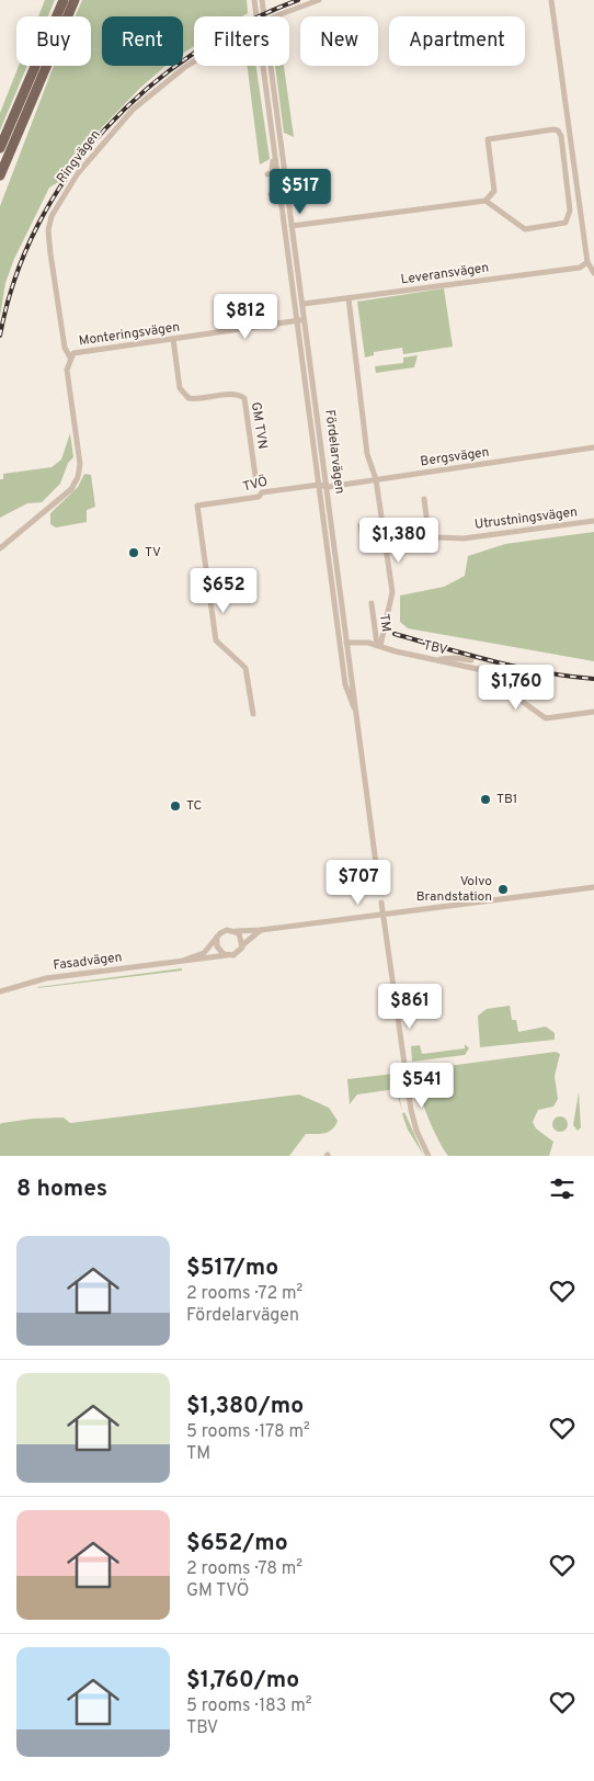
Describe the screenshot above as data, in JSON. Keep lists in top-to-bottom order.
{
  "streets": {
    "street": [
      "Ringvägen",
      "Leveransvägen",
      "Monteringsvägen",
      "GM TVN",
      "Fördelarvägen",
      "Bergsvägen",
      "TVÖ",
      "Utrustningsvägen",
      "TM",
      "TBV",
      "Fasadvägen"
    ]
  },
  "crossings": [
    ["Ringvägen", "Monteringsvägen"],
    ["Monteringsvägen", "GM TVN"],
    ["Monteringsvägen", "Fördelarvägen"],
    ["Fördelarvägen", "Bergsvägen"],
    ["Fördelarvägen", "TVÖ"],
    ["Fördelarvägen", "TBV"],
    ["Bergsvägen", "TVÖ"],
    ["TM", "TBV"]
  ],
  "places": [
    "TV",
    "TB1",
    "TC",
    "Volvo Brandstation"
  ],
  "page": {
    "chip": [
      "Buy",
      "Rent",
      "Filters",
      "New",
      "Apartment"
    ],
    "price": [
      "$517",
      "$812",
      "$1,380",
      "$652",
      "$1,760",
      "$707",
      "$861",
      "$541"
    ],
    "heading": "8 homes",
    "list": [
      {
        "name": "$517/mo",
        "note": "2 rooms · 72 m² · Fördelarvägen"
      },
      {
        "name": "$1,380/mo",
        "note": "5 rooms · 178 m² · TM"
      },
      {
        "name": "$652/mo",
        "note": "2 rooms · 78 m² · GM TVÖ"
      },
      {
        "name": "$1,760/mo",
        "note": "5 rooms · 183 m² · TBV"
      }
    ]
  }
}
